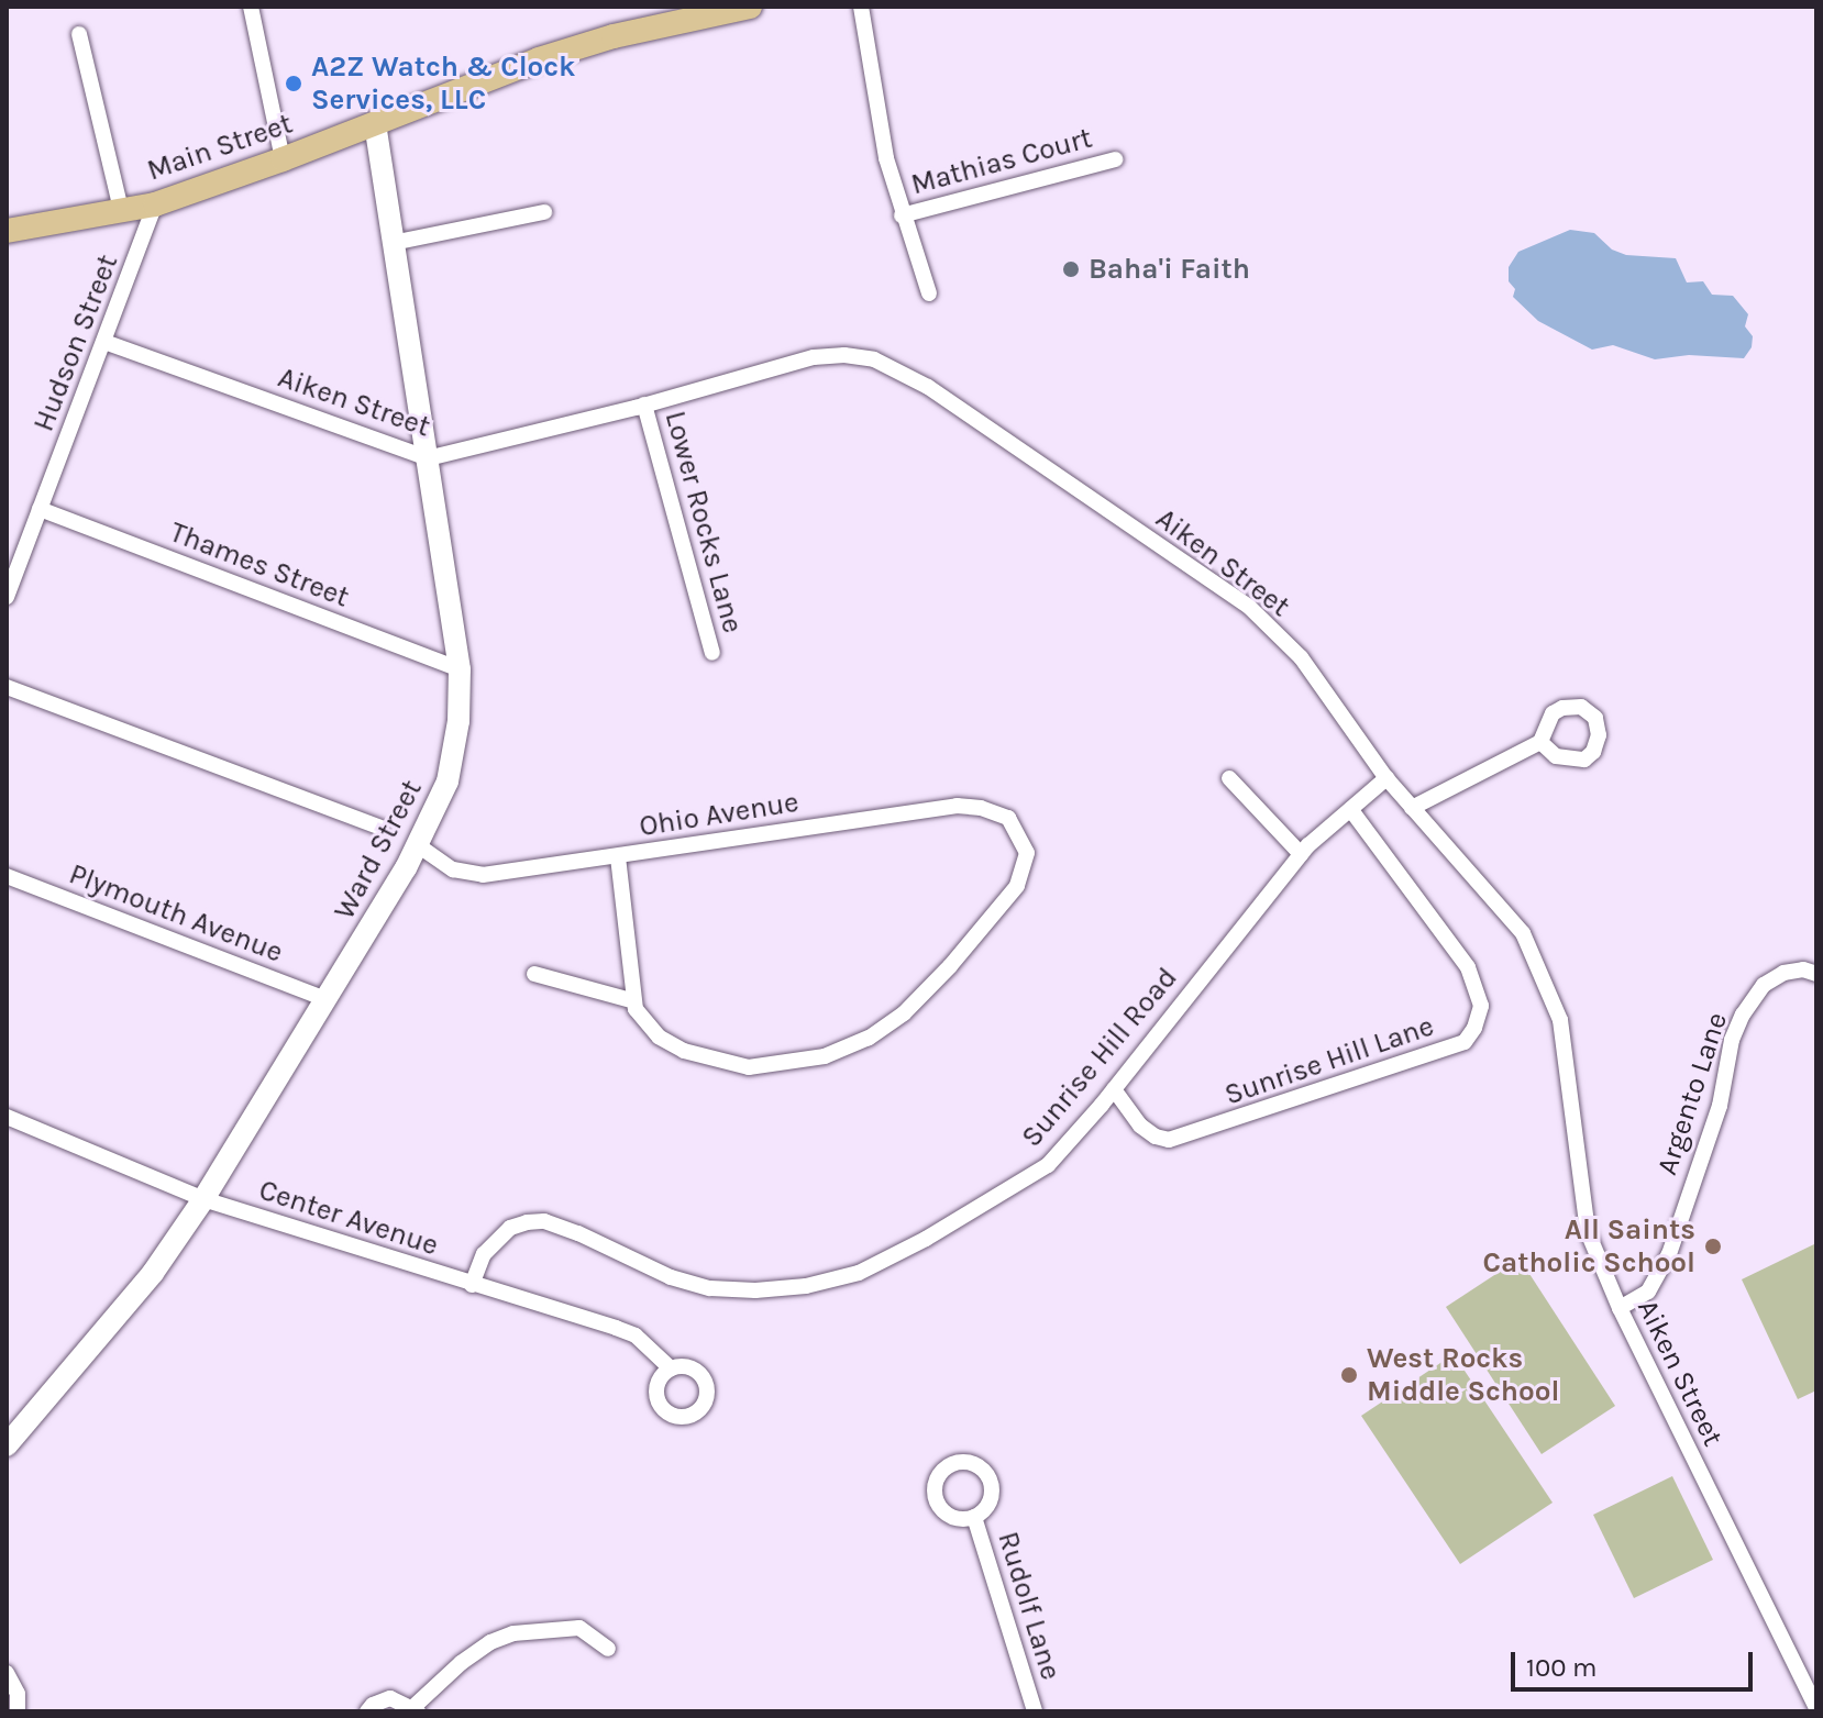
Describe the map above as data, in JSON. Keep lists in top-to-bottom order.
{
  "streets": {
    "main road": ["Main Street", "Ward Street"],
    "street": [
      "Mathias Court",
      "Hudson Street",
      "Aiken Street",
      "Lower Rocks Lane",
      "Thames Street",
      "Ohio Avenue",
      "Plymouth Avenue",
      "Sunrise Hill Road",
      "Sunrise Hill Lane",
      "Argento Lane",
      "Center Avenue",
      "Rudolf Lane"
    ]
  },
  "crossings": [
    ["Main Street", "Hudson Street"],
    ["Main Street", "Ward Street"],
    ["Hudson Street", "Aiken Street"],
    ["Hudson Street", "Thames Street"],
    ["Aiken Street", "Lower Rocks Lane"],
    ["Aiken Street", "Ward Street"],
    ["Aiken Street", "Sunrise Hill Road"],
    ["Aiken Street", "Argento Lane"],
    ["Thames Street", "Ward Street"],
    ["Ohio Avenue", "Ward Street"],
    ["Ward Street", "Plymouth Avenue"],
    ["Ward Street", "Center Avenue"],
    ["Sunrise Hill Road", "Sunrise Hill Lane"],
    ["Sunrise Hill Road", "Center Avenue"]
  ],
  "places": [
    "A2Z Watch & Clock Services, LLC",
    "Baha'i Faith",
    "All Saints Catholic School",
    "West Rocks Middle School"
  ],
  "scale_bar": "100 m"
}
